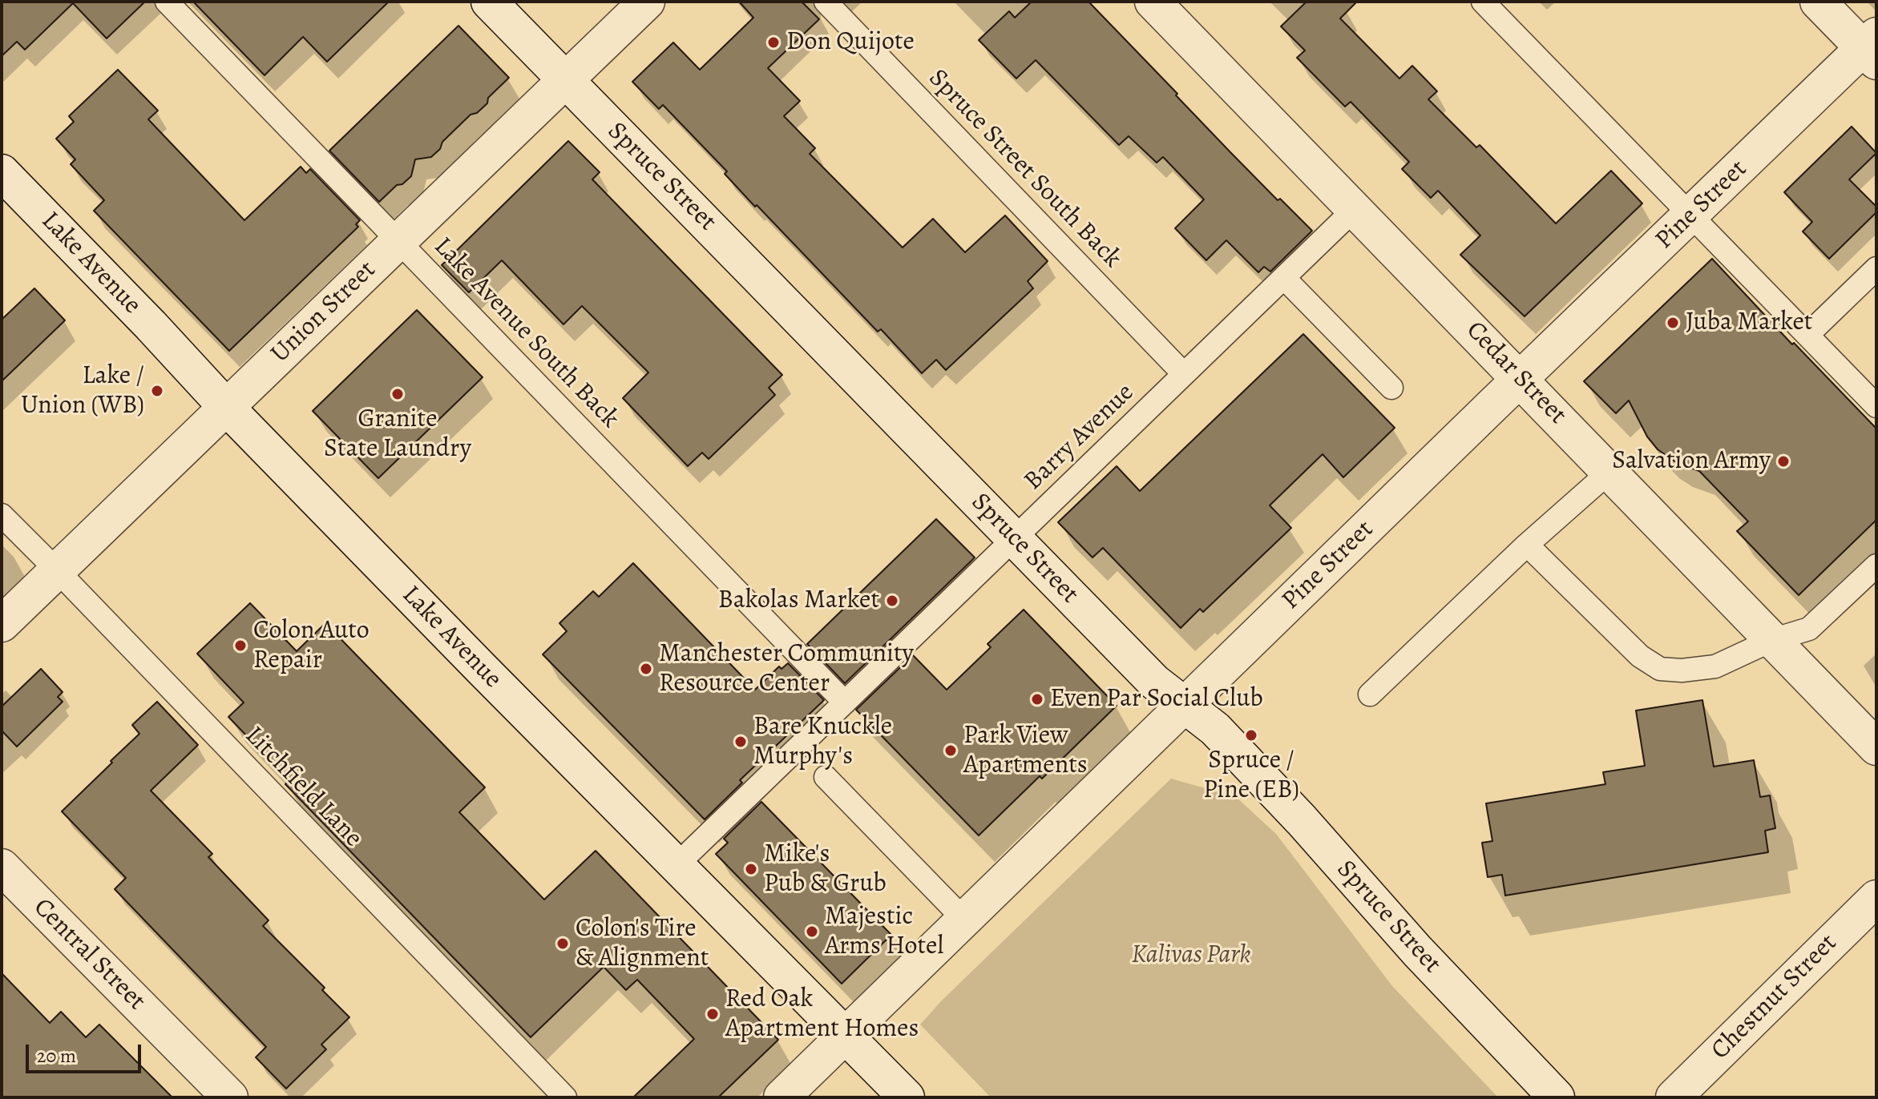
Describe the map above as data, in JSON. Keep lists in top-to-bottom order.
{
  "streets": {
    "street": [
      "Spruce Street",
      "Pine Street",
      "Lake Avenue",
      "Union Street",
      "Cedar Street",
      "Central Street",
      "Chestnut Street"
    ],
    "lane": [
      "Spruce Street South Back",
      "Lake Avenue South Back",
      "Barry Avenue",
      "Litchfield Lane"
    ]
  },
  "crossings": [
    ["Spruce Street South Back", "Barry Avenue"],
    ["Spruce Street", "Pine Street"],
    ["Spruce Street", "Union Street"],
    ["Spruce Street", "Barry Avenue"],
    ["Pine Street", "Lake Avenue"],
    ["Pine Street", "Cedar Street"],
    ["Lake Avenue", "Union Street"],
    ["Lake Avenue", "Barry Avenue"],
    ["Union Street", "Lake Avenue South Back"],
    ["Union Street", "Litchfield Lane"],
    ["Lake Avenue South Back", "Barry Avenue"],
    ["Cedar Street", "Barry Avenue"]
  ],
  "parks": ["Kalivas Park"],
  "places": [
    "Don Quijote",
    "Juba Market",
    "Lake / Union (WB)",
    "Granite State Laundry",
    "Salvation Army",
    "Bakolas Market",
    "Colon Auto Repair",
    "Manchester Community Resource Center",
    "Even Par Social Club",
    "Spruce / Pine (EB)",
    "Bare Knuckle Murphy's",
    "Park View Apartments",
    "Mike's Pub & Grub",
    "Majestic Arms Hotel",
    "Colon's Tire & Alignment",
    "Red Oak Apartment Homes"
  ],
  "scale_bar": "20 m"
}
